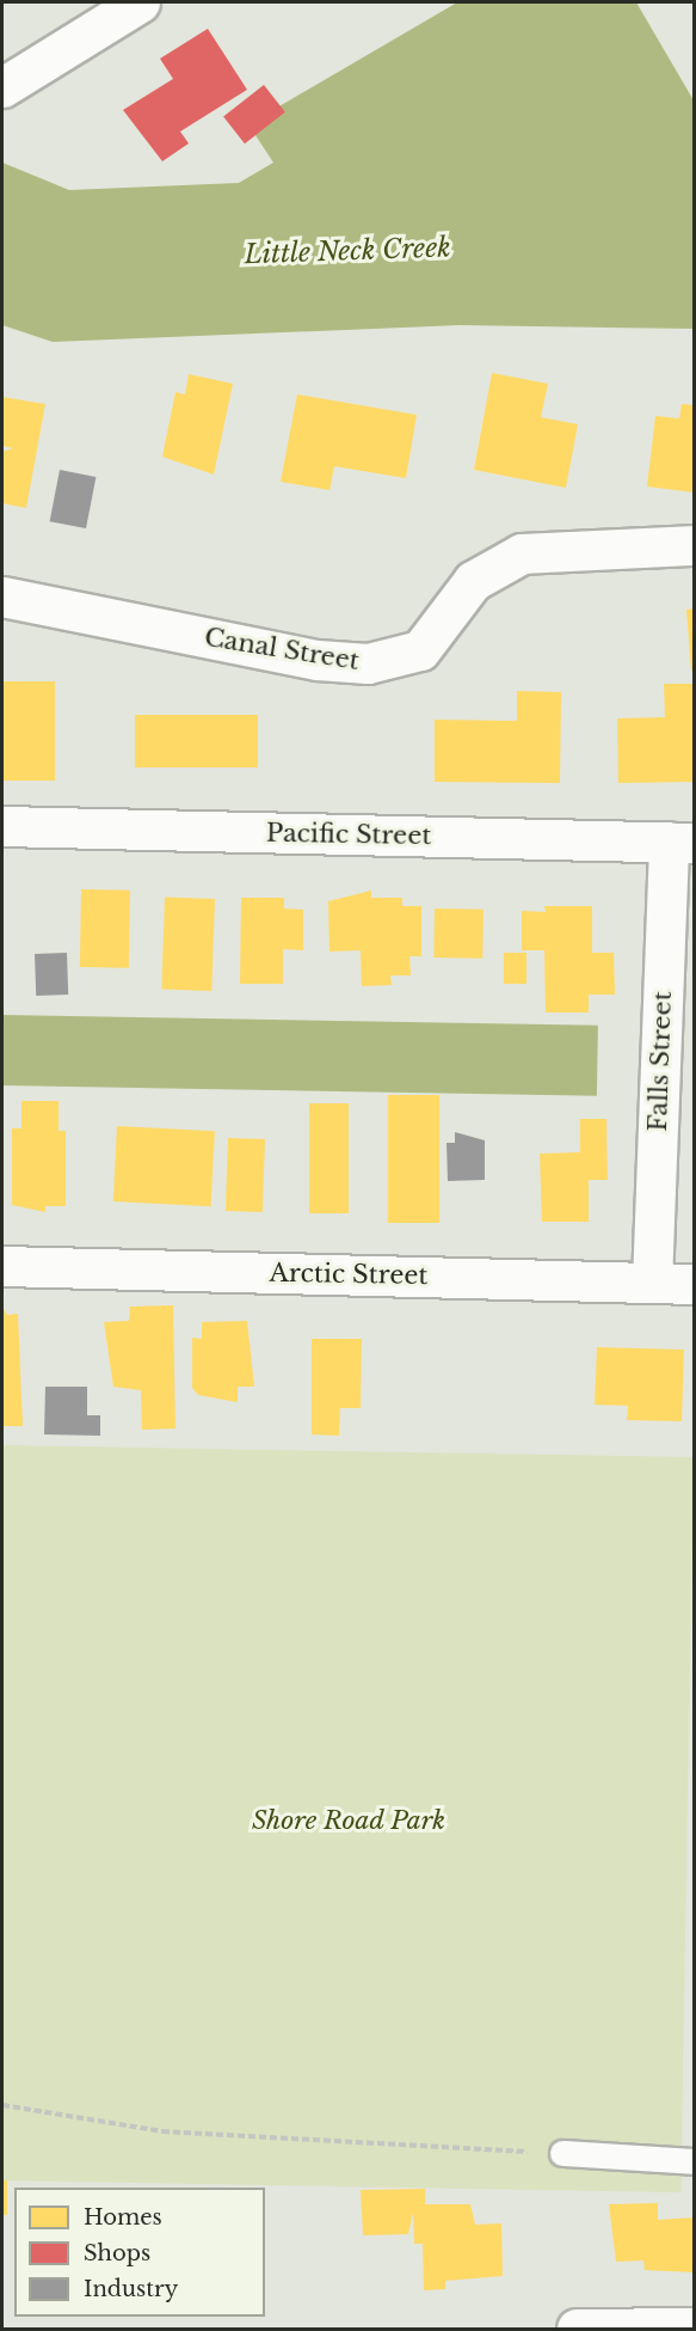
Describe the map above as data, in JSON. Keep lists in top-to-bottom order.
{
  "streets": {
    "street": [
      "Canal Street",
      "Pacific Street",
      "Falls Street",
      "Arctic Street"
    ]
  },
  "crossings": [
    ["Pacific Street", "Falls Street"],
    ["Falls Street", "Arctic Street"]
  ],
  "water": ["Little Neck Creek"],
  "parks": ["Shore Road Park"],
  "legend": ["Homes", "Shops", "Industry"]
}
